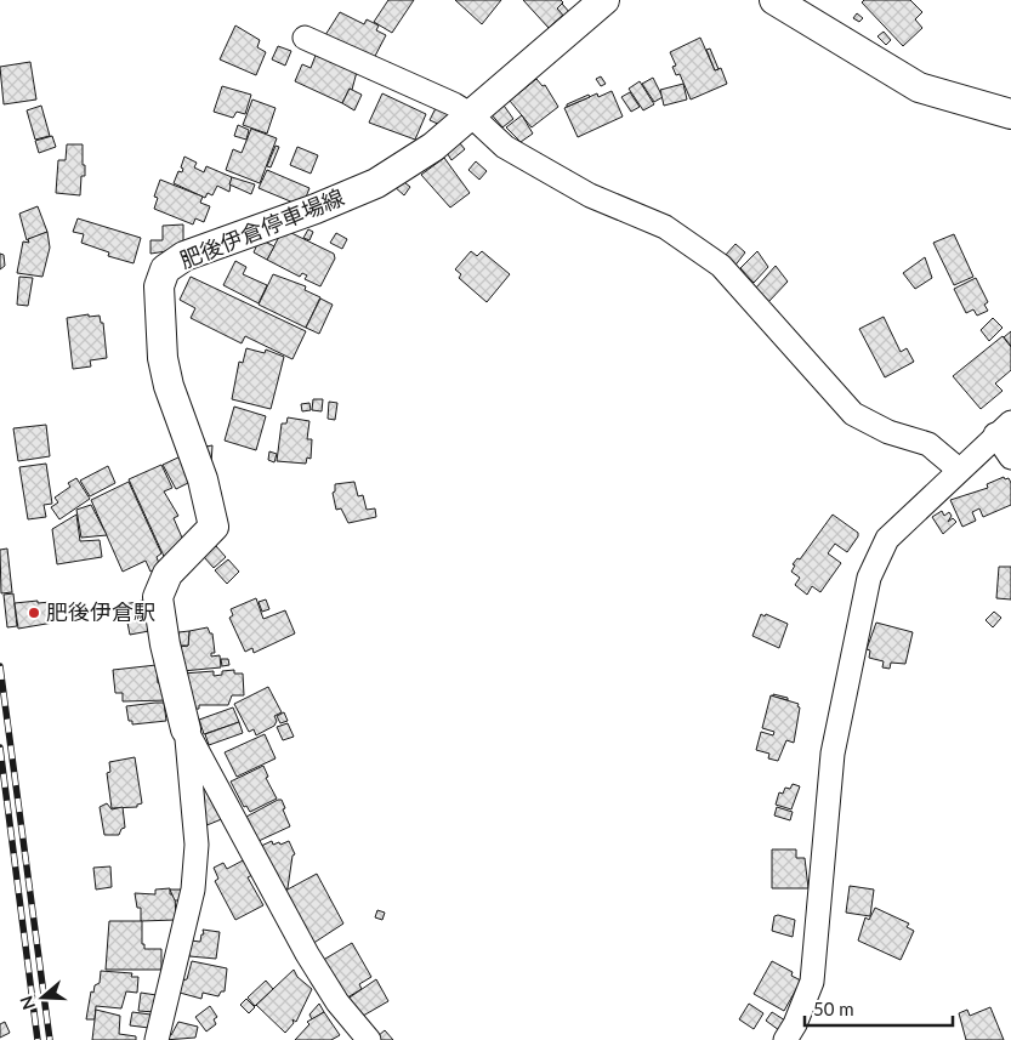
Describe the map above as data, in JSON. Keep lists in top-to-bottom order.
{
  "streets": {
    "main road": ["肥後伊倉停車場線"]
  },
  "places": ["肥後伊倉駅"],
  "scale_bar": "50 m",
  "north": "left"
}
